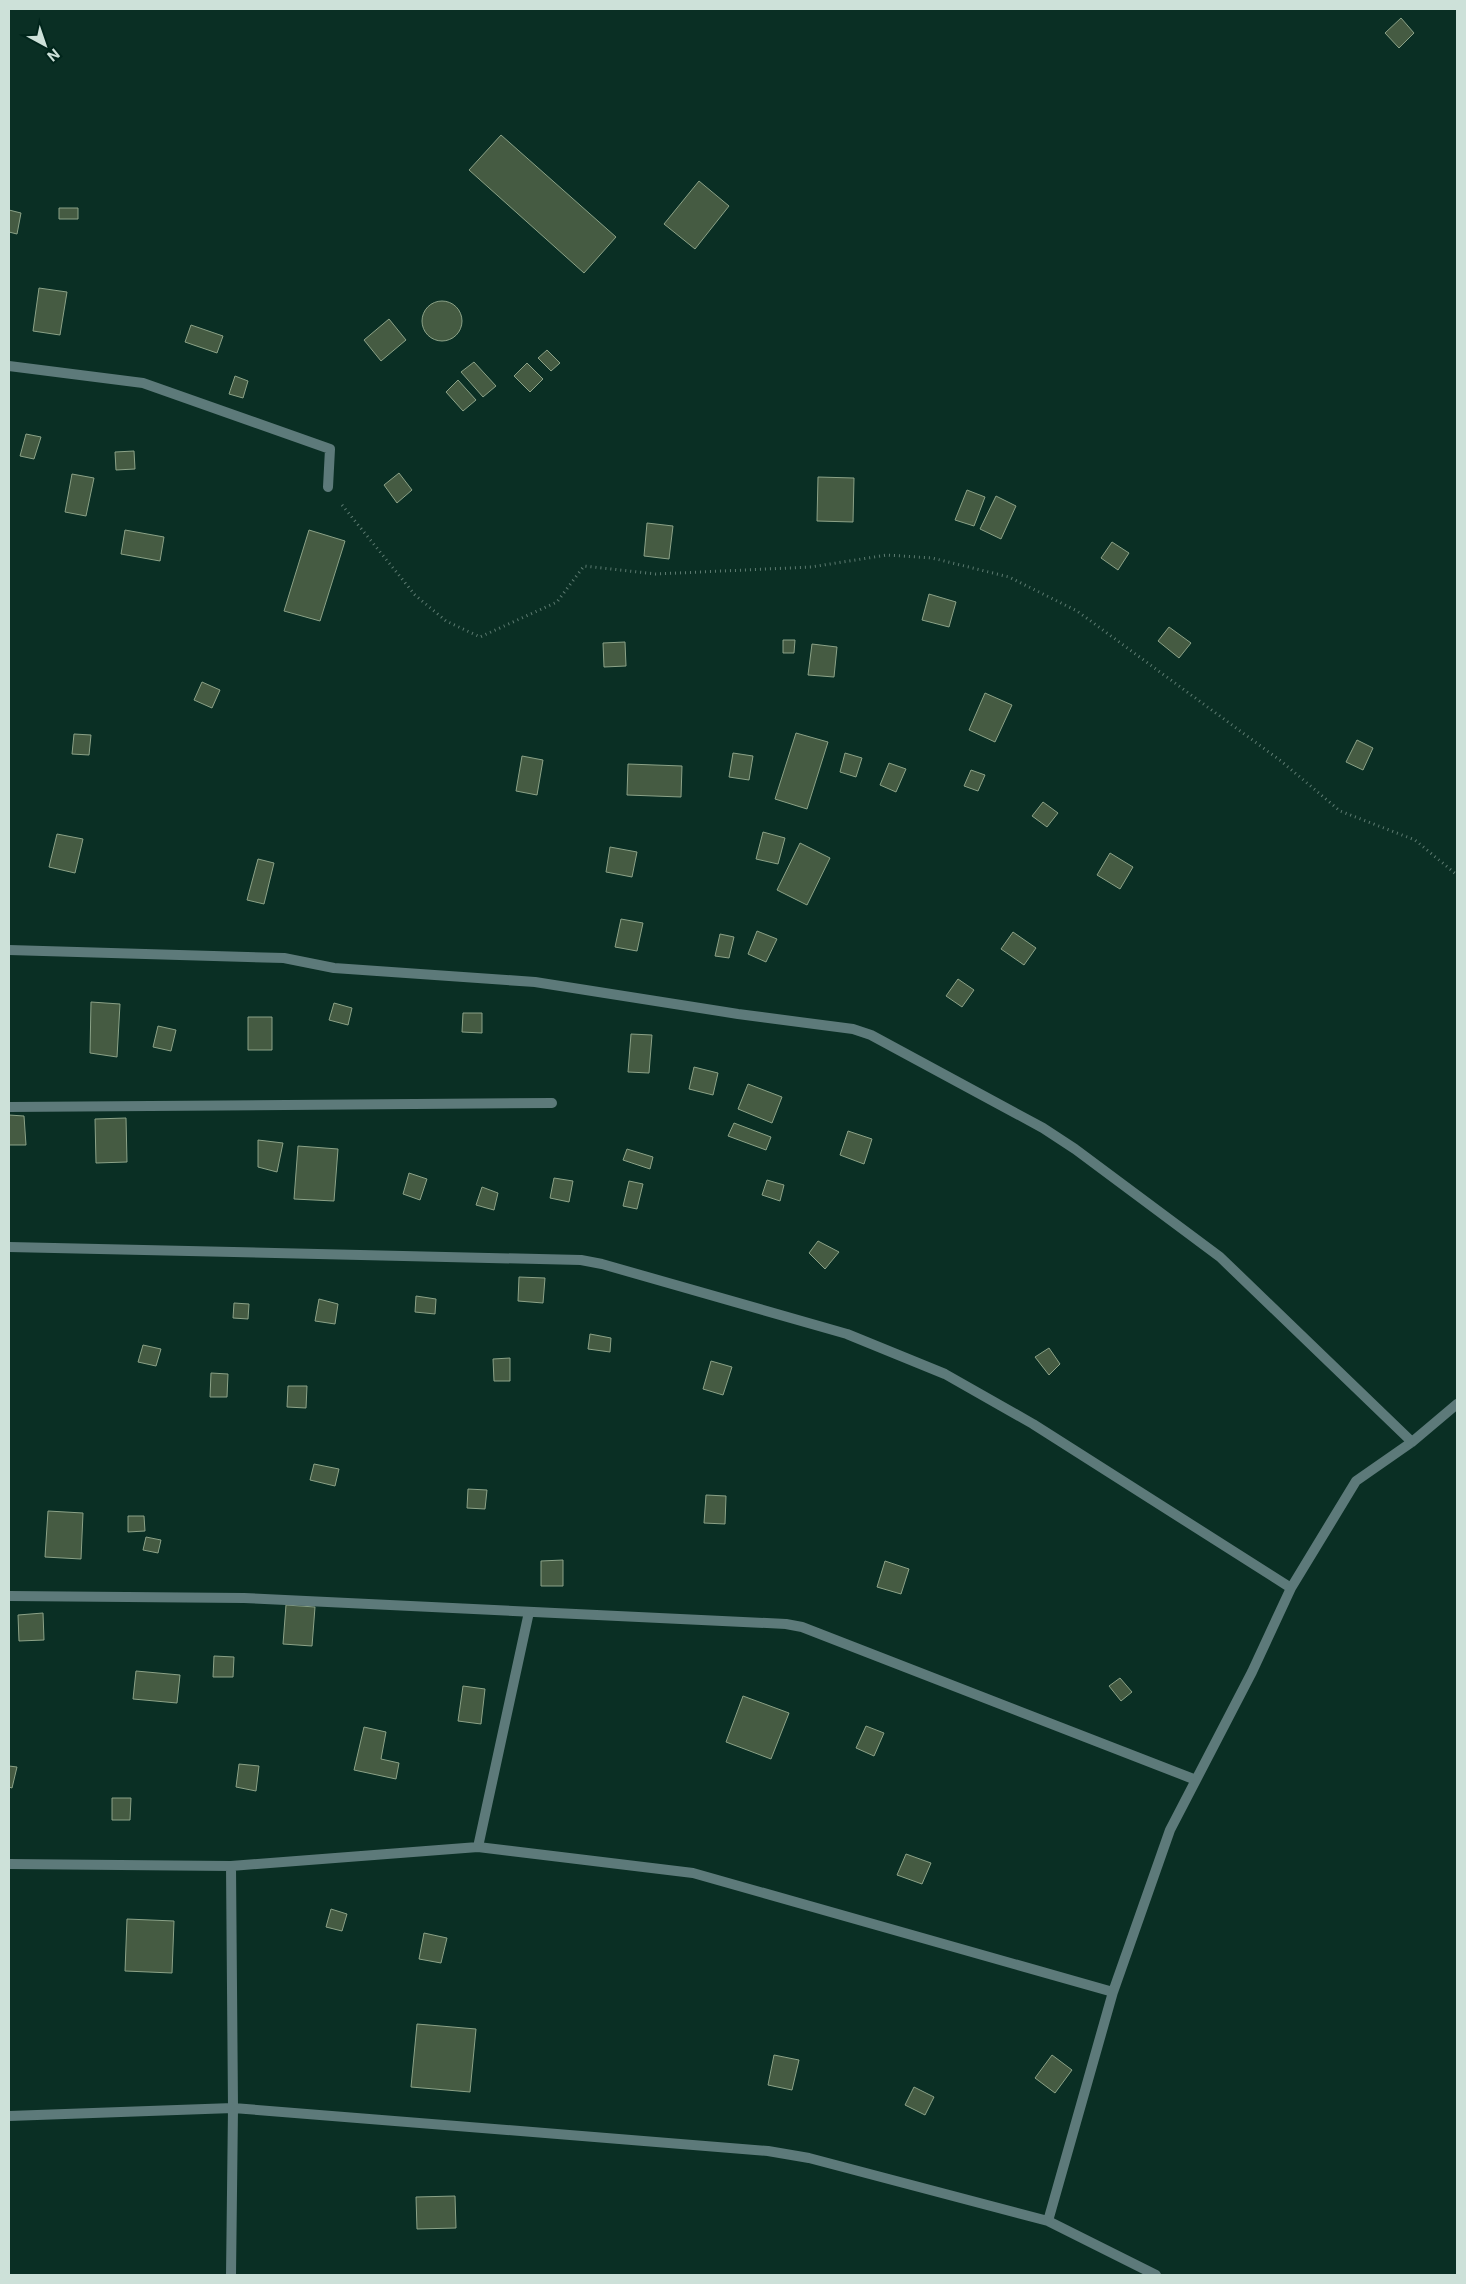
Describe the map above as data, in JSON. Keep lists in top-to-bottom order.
{
  "north": "bottom right"
}
